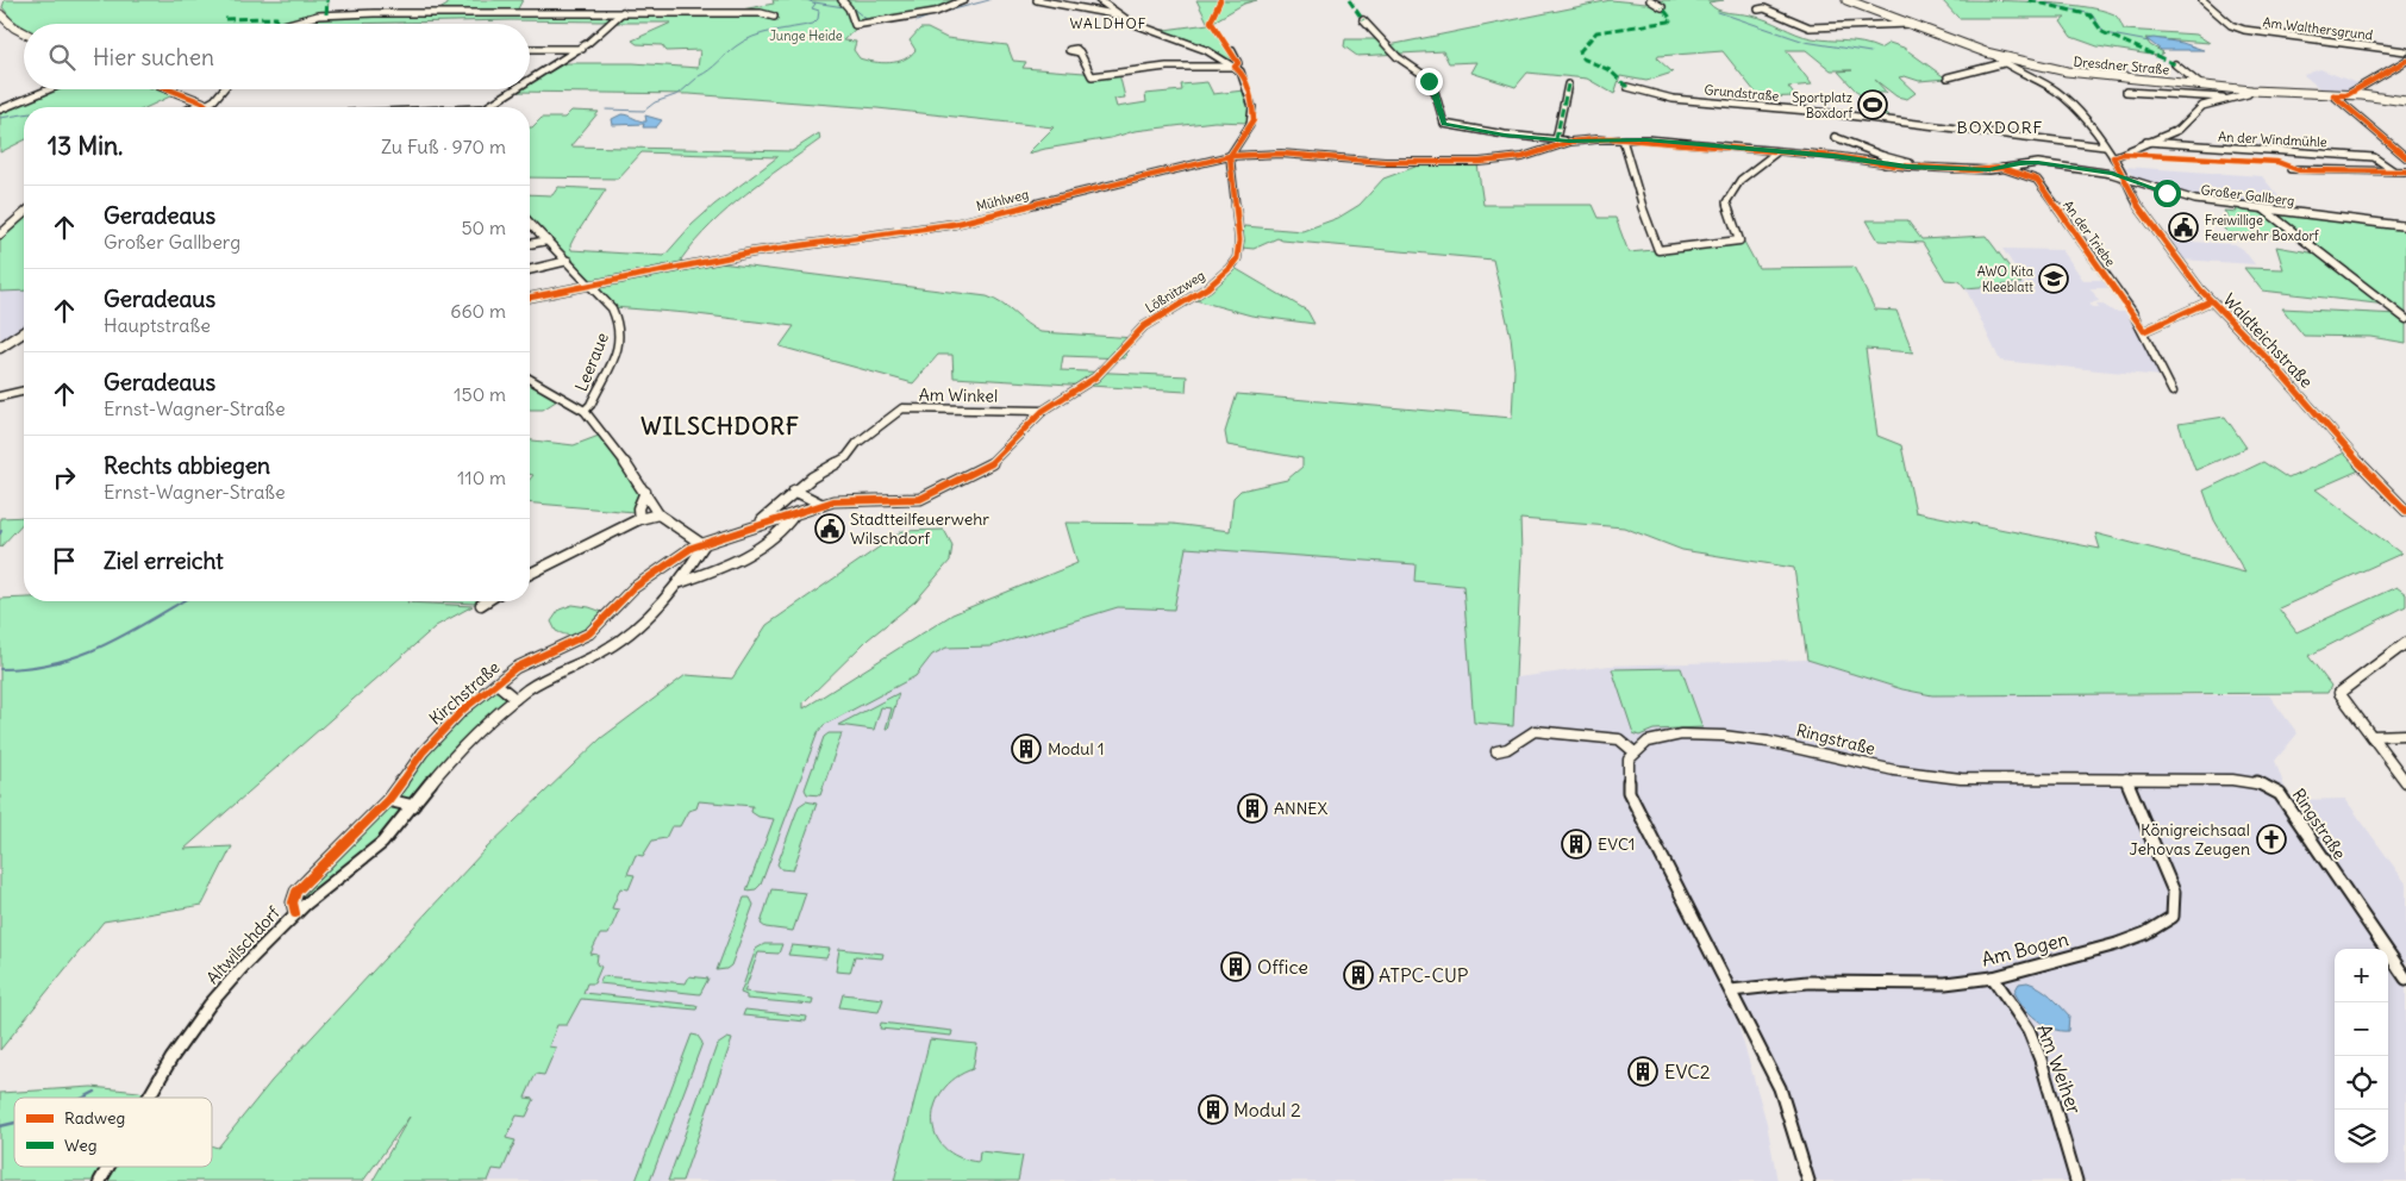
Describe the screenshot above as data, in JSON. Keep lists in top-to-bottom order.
{
  "streets": {
    "main road": ["Dresdner Straße"],
    "street": [
      "Am Walthersgrund",
      "Grundstraße",
      "An der Windmühle",
      "Großer Gallberg",
      "Mühlweg",
      "An der Triebe",
      "Lößnitzweg",
      "Waldteichstraße",
      "Leeraue",
      "Am Winkel",
      "Kirchstraße",
      "Ringstraße",
      "Altwilschdorf",
      "Am Bogen",
      "Am Weiher"
    ]
  },
  "crossings": [
    ["Dresdner Straße", "Waldteichstraße"],
    ["Grundstraße", "Waldteichstraße"],
    ["Großer Gallberg", "An der Triebe"],
    ["Großer Gallberg", "Waldteichstraße"],
    ["Mühlweg", "Lößnitzweg"],
    ["Mühlweg", "Leeraue"],
    ["Lößnitzweg", "Am Winkel"],
    ["Am Winkel", "Kirchstraße"],
    ["Kirchstraße", "Altwilschdorf"],
    ["Ringstraße", "Am Bogen"],
    ["Am Bogen", "Am Weiher"]
  ],
  "districts": ["WALDHOF", "BOXDORF", "WILSCHDORF"],
  "parks": ["Junge Heide"],
  "places": {
    "sports": ["Sportplatz Boxdorf"],
    "public building": ["Freiwillige Feuerwehr Boxdorf", "Stadtteilfeuerwehr Wilschdorf"],
    "school or university": ["AWO Kita Kleeblatt"],
    "building": [
      "Modul 1",
      "ANNEX",
      "EVC1",
      "Office",
      "ATPC-CUP",
      "EVC2",
      "Modul 2"
    ],
    "church": ["Königreichsaal Jehovas Zeugen"]
  },
  "legend": ["Radweg", "Weg"],
  "page": {
    "search": "Hier suchen",
    "heading": ["13 Min.", "Zu Fuß · 970 m"],
    "list": [
      ["Geradeaus", "Großer Gallberg", "50 m"],
      ["Geradeaus", "Hauptstraße", "660 m"],
      ["Geradeaus", "Ernst-Wagner-Straße", "150 m"],
      ["Rechts abbiegen", "Ernst-Wagner-Straße", "110 m"],
      "Ziel erreicht"
    ],
    "map_buttons": ["+", "−"]
  }
}
